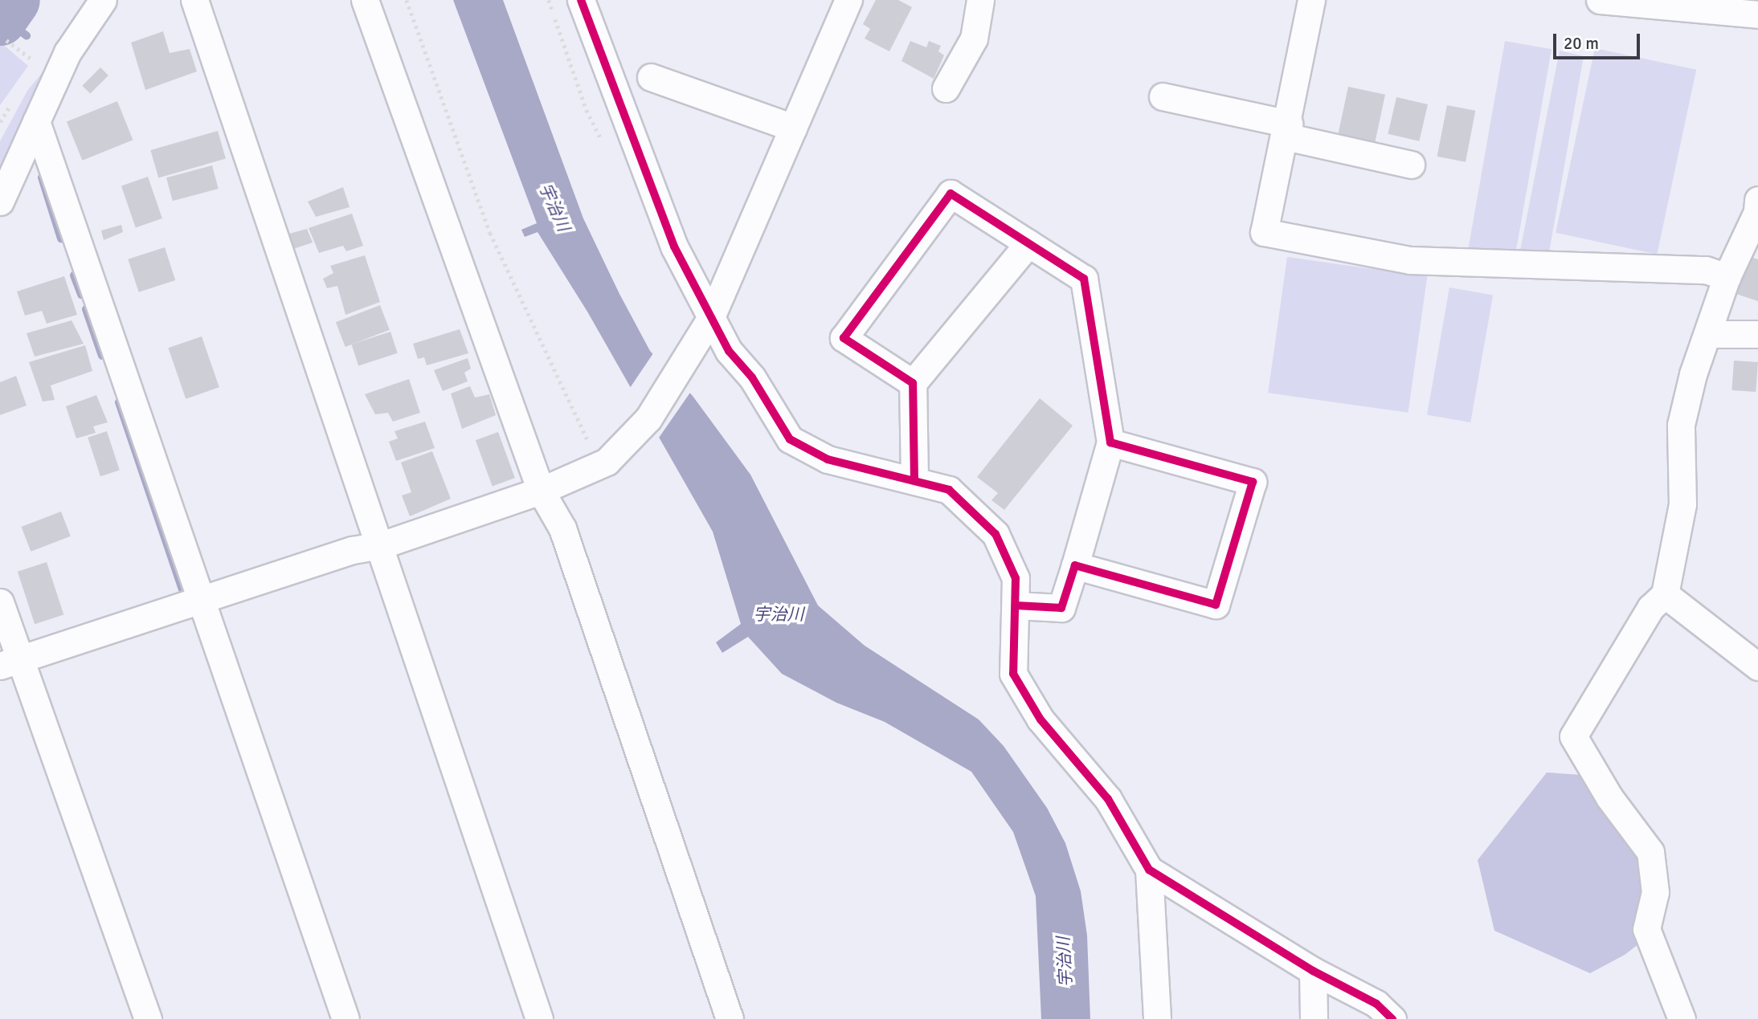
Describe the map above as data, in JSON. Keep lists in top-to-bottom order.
{
  "water": ["宇治川"],
  "scale_bar": "20 m"
}
